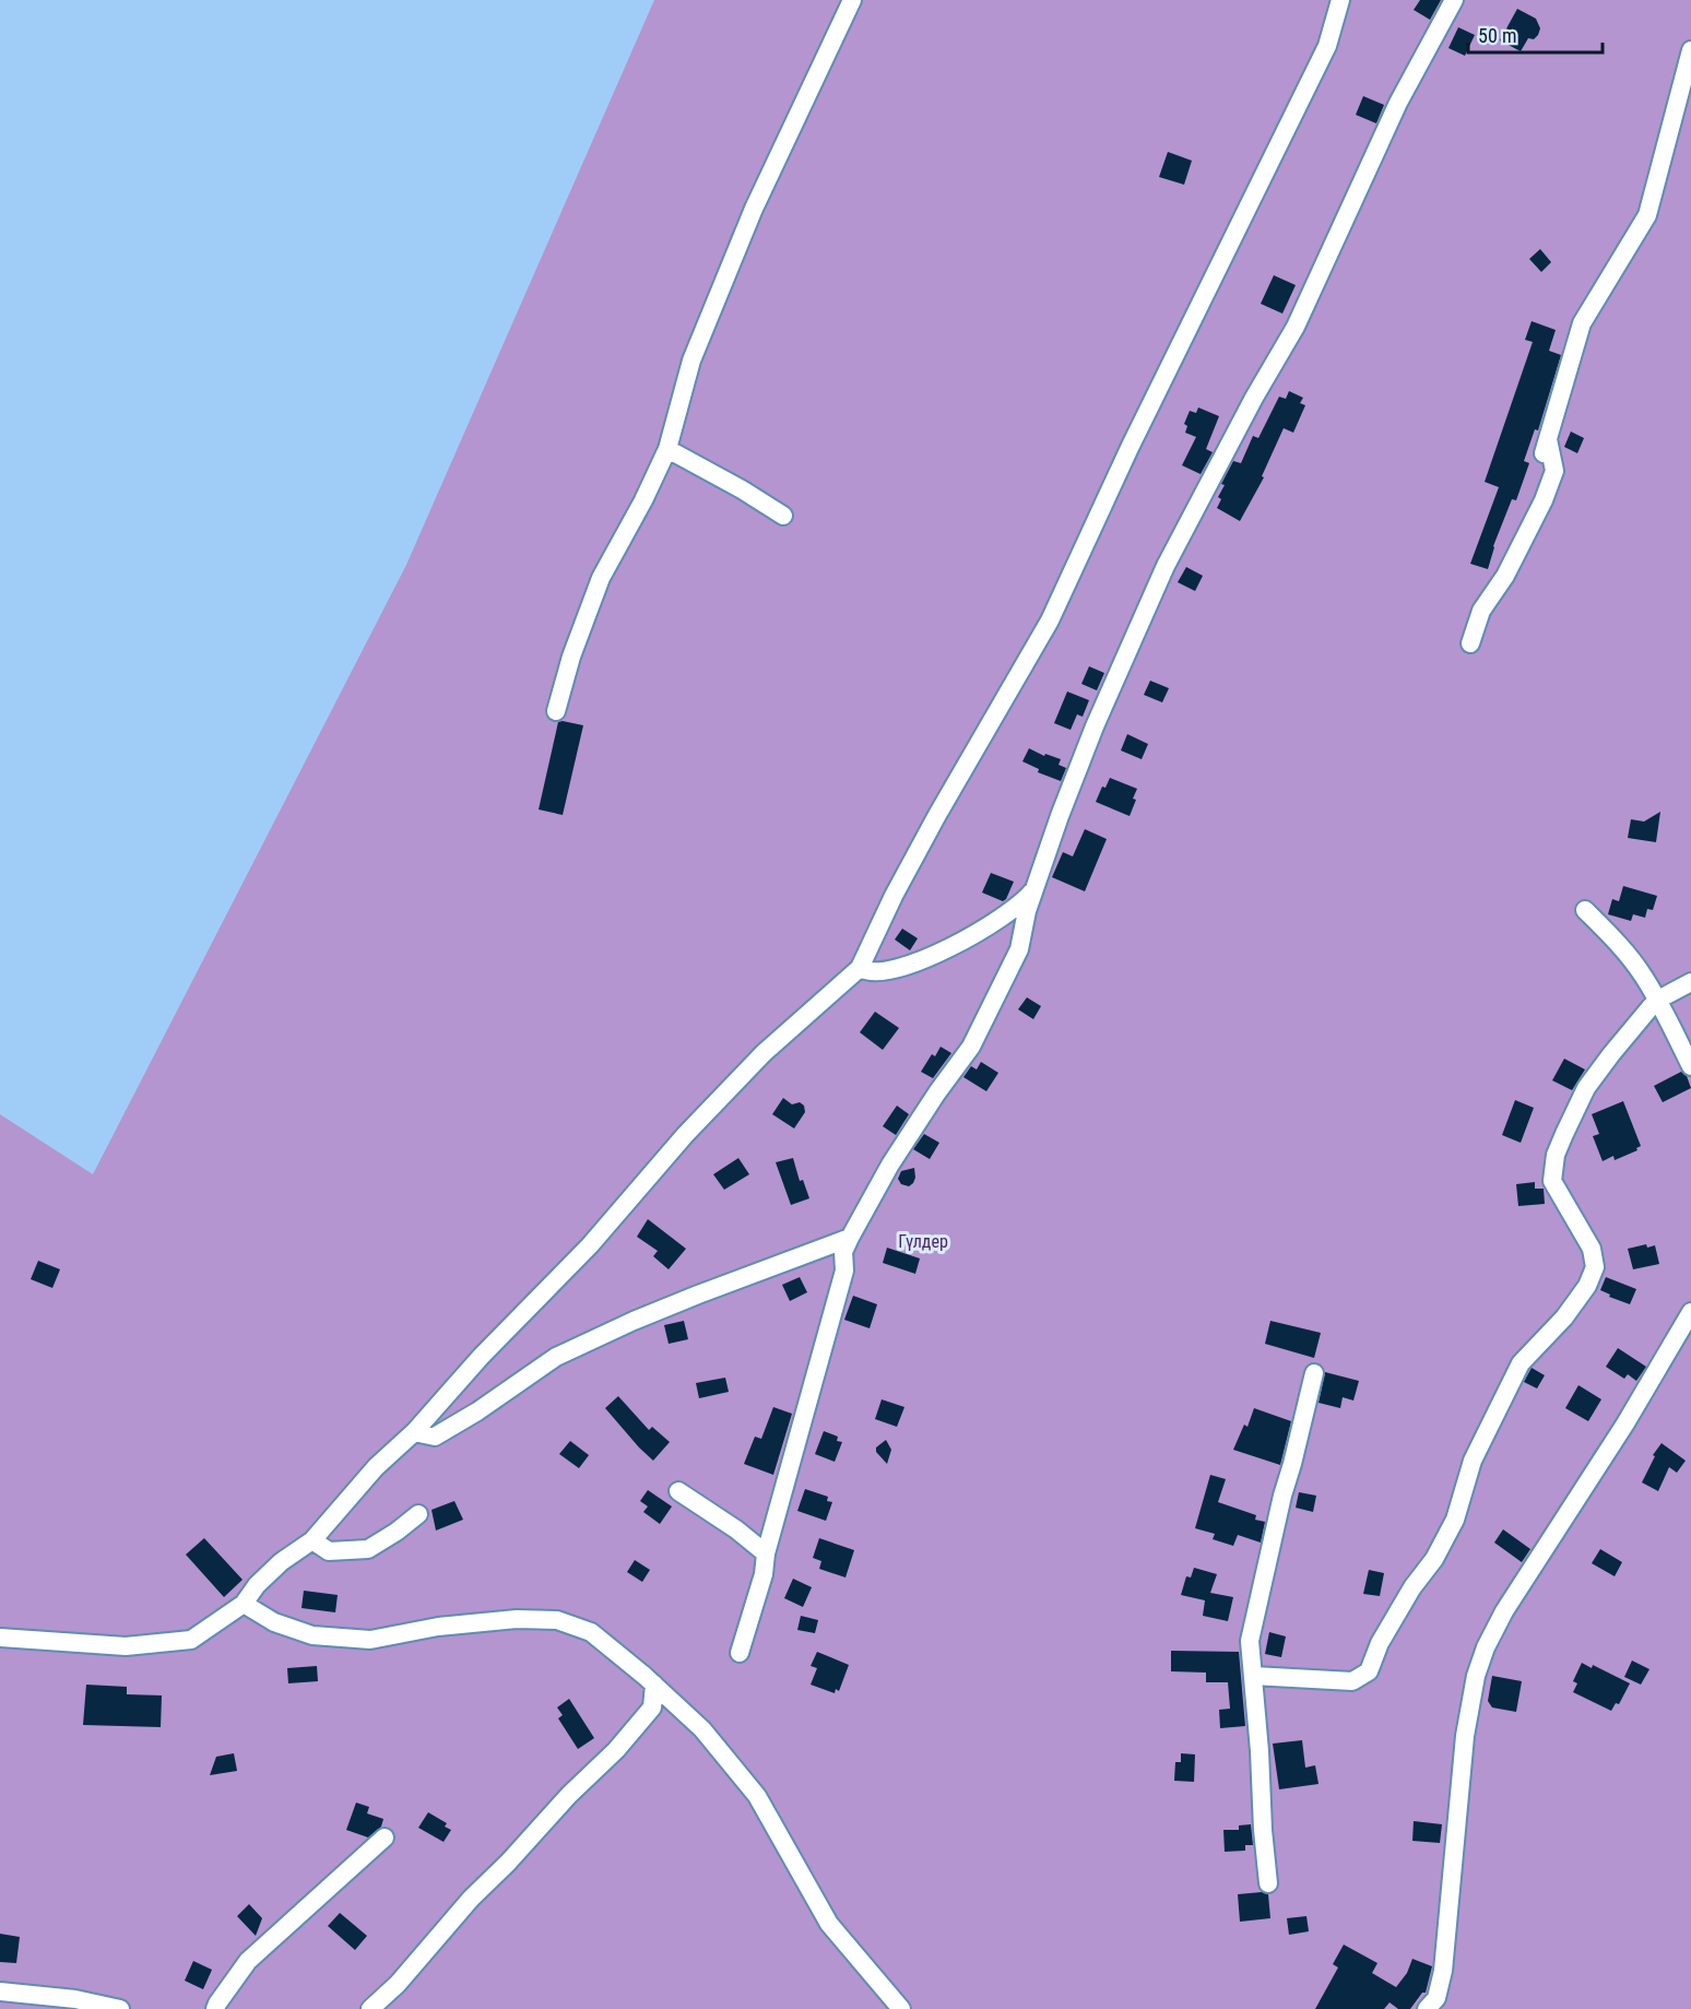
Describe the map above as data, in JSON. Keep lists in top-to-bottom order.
{
  "parks": ["Гүлдер"],
  "scale_bar": "50 m"
}
